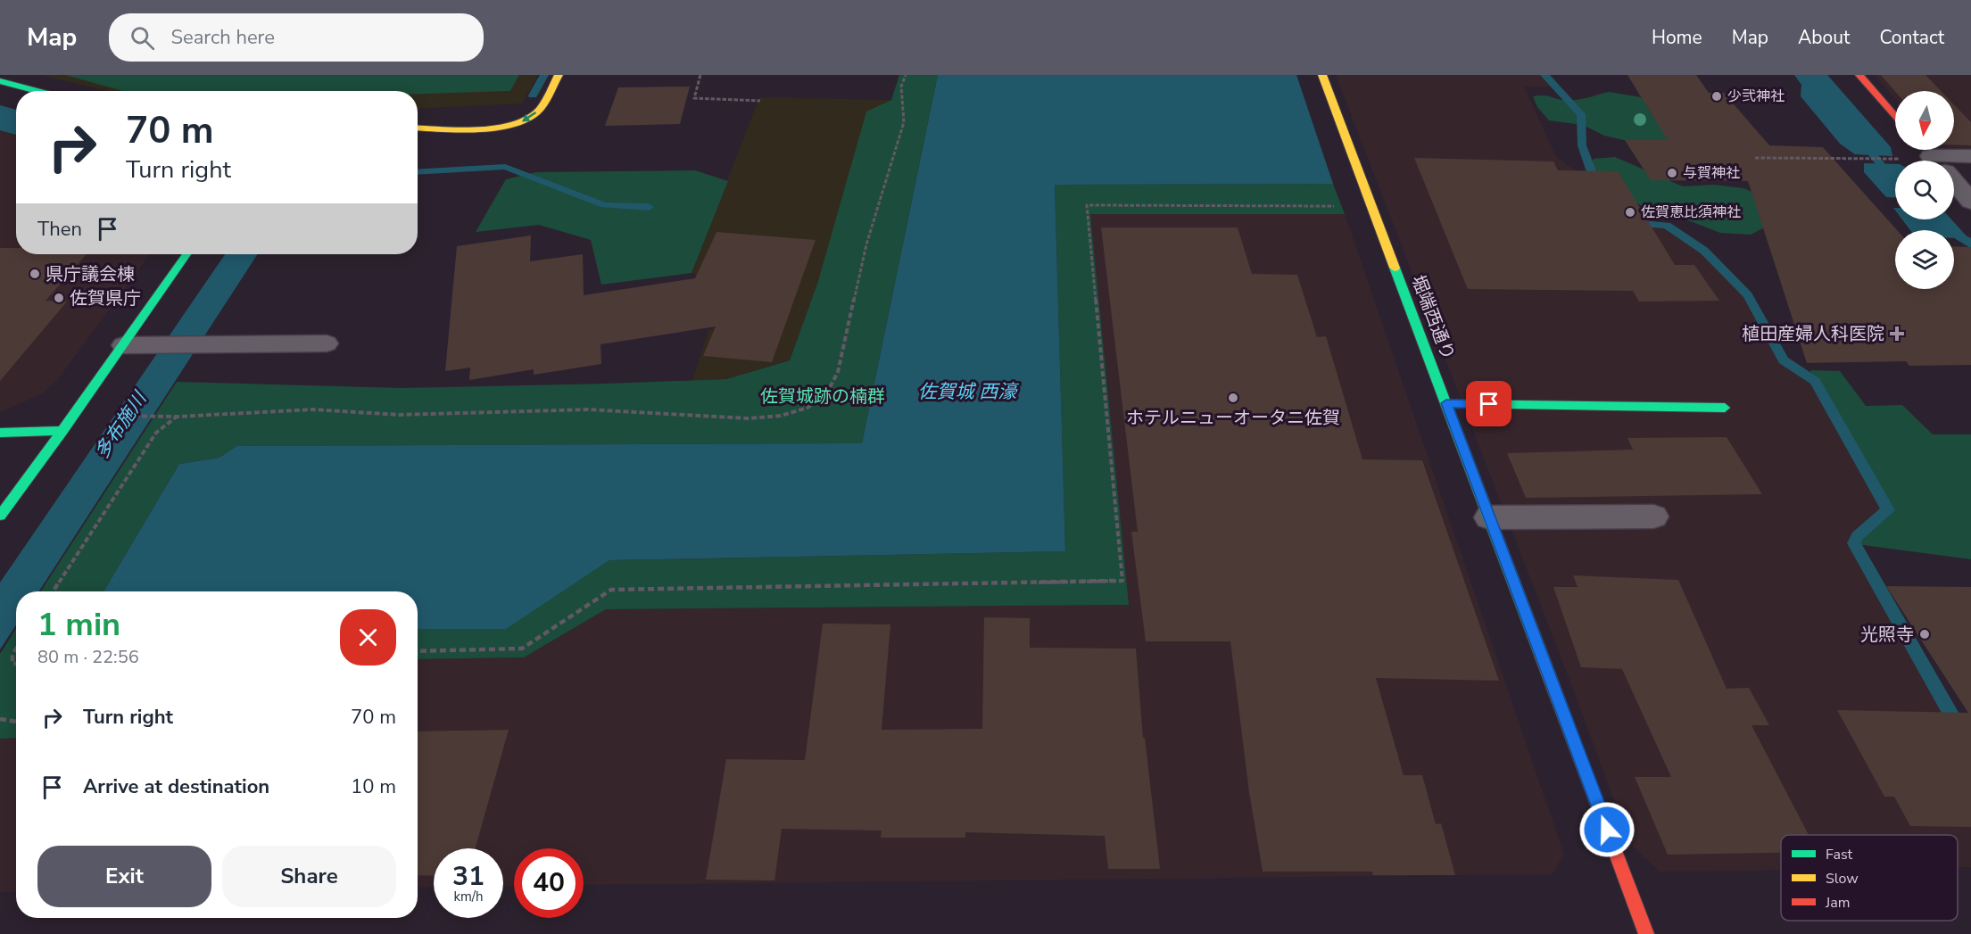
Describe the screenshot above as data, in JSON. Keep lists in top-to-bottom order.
{
  "streets": {
    "street": ["堀端西通り"]
  },
  "water": ["佐賀城 西濠", "多布施川"],
  "parks": ["佐賀城跡の楠群"],
  "places": {
    "other": [
      "少弐神社",
      "与賀神社",
      "佐賀恵比須神社",
      "県庁議会棟",
      "佐賀県庁",
      "ホテルニューオータニ佐賀",
      "光照寺"
    ],
    "health": ["植田産婦人科医院"]
  },
  "legend": ["Fast", "Slow", "Jam"],
  "north": "bottom",
  "page": {
    "header": "Map",
    "search": "Search here",
    "nav": [
      "Home",
      "Map",
      "About",
      "Contact"
    ],
    "turn": ["70 m", "Turn right"],
    "then": "Then",
    "heading": ["1 min", "80 m · 22:56"],
    "list": [
      {
        "name": "Turn right",
        "value": "70 m"
      },
      {
        "name": "Arrive at destination",
        "value": "10 m"
      }
    ],
    "buttons": ["Exit", "Share"],
    "speed": "31 km/h",
    "limit": "40"
  }
}
